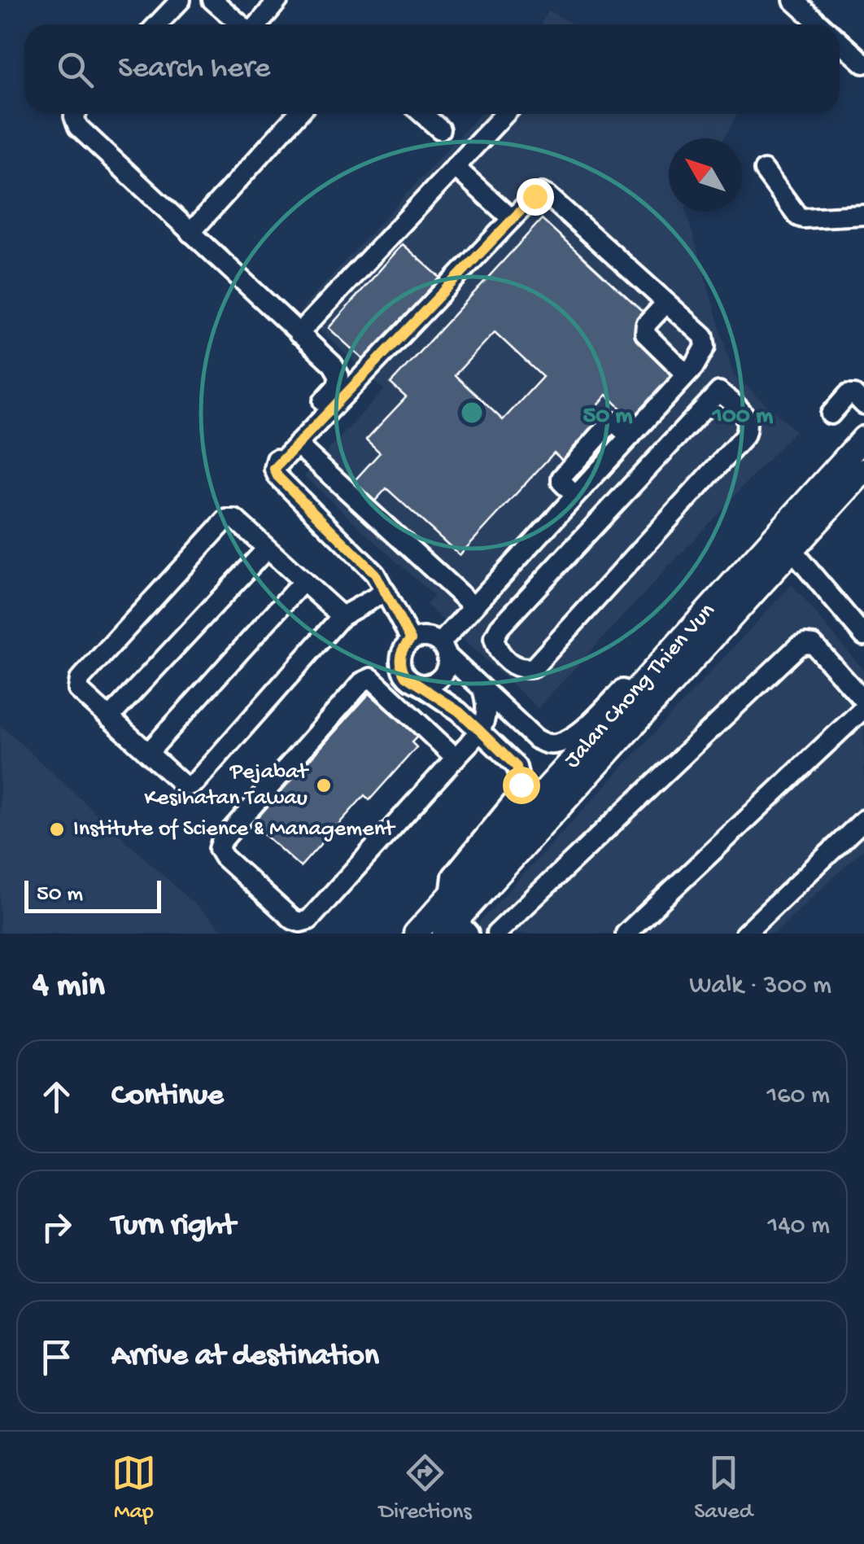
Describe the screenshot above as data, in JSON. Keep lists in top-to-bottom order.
{
  "streets": {
    "main road": ["Jalan Chong Thien Vun"]
  },
  "places": ["Pejabat Kesihatan Tawau", "Institute of Science & Management"],
  "scale_bar": "50 m",
  "north": "top left",
  "page": {
    "search": "Search here",
    "scale": "50 m",
    "heading": ["4 min", "Walk · 300 m"],
    "list": [
      ["Continue", "160 m"],
      ["Turn right", "140 m"],
      "Arrive at destination"
    ],
    "nav": ["Map", "Directions", "Saved"]
  },
  "rings": ["50 m", "100 m"]
}
